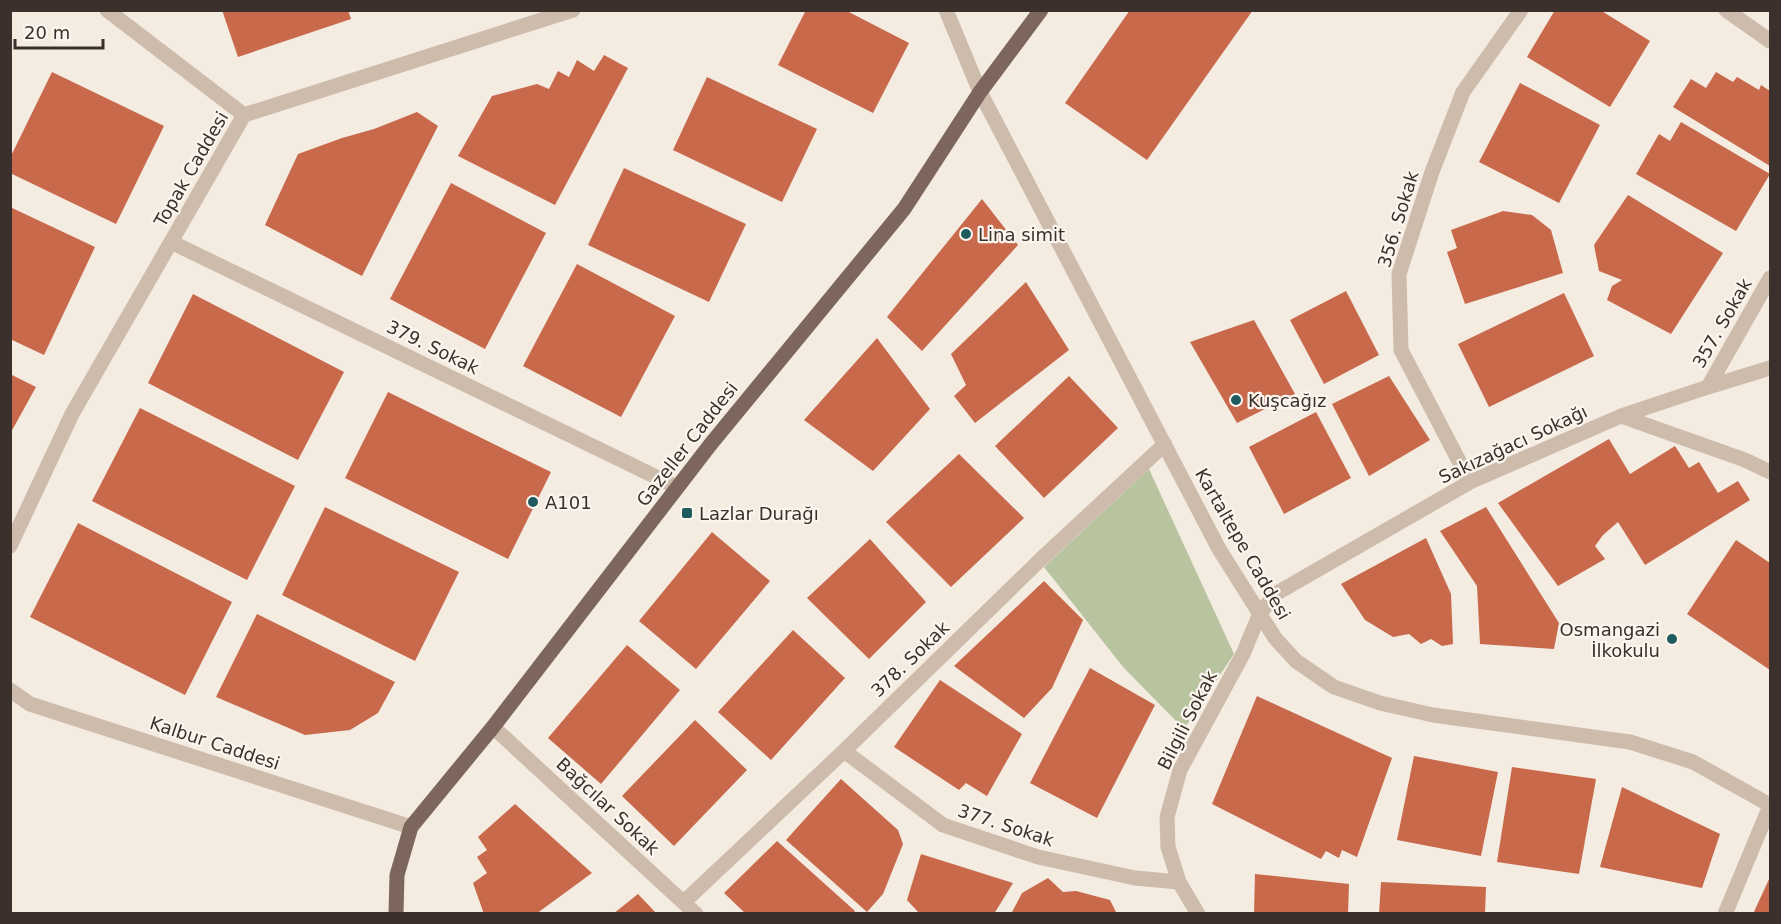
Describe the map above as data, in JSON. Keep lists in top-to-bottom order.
{
  "streets": {
    "main road": ["Gazeller Caddesi"],
    "street": [
      "Topak Caddesi",
      "356. Sokak",
      "357. Sokak",
      "379. Sokak",
      "Sakızağacı Sokağı",
      "Kartaltepe Caddesi",
      "378. Sokak",
      "Bilgili Sokak",
      "Kalbur Caddesi",
      "Bağcılar Sokak",
      "377. Sokak"
    ]
  },
  "crossings": [
    ["Topak Caddesi", "379. Sokak"],
    ["356. Sokak", "Sakızağacı Sokağı"],
    ["357. Sokak", "Sakızağacı Sokağı"],
    ["379. Sokak", "Gazeller Caddesi"],
    ["Gazeller Caddesi", "Kartaltepe Caddesi"],
    ["Gazeller Caddesi", "Kalbur Caddesi"],
    ["Gazeller Caddesi", "Bağcılar Sokak"],
    ["Sakızağacı Sokağı", "Kartaltepe Caddesi"],
    ["Sakızağacı Sokağı", "Bilgili Sokak"],
    ["Kartaltepe Caddesi", "378. Sokak"],
    ["Kartaltepe Caddesi", "Bilgili Sokak"],
    ["378. Sokak", "Bağcılar Sokak"],
    ["378. Sokak", "377. Sokak"],
    ["Bilgili Sokak", "377. Sokak"]
  ],
  "places": {
    "other": [
      "Lina simit",
      "Kuşcağız",
      "A101",
      "Osmangazi İlkokulu"
    ],
    "transit": ["Lazlar Durağı"]
  },
  "scale_bar": "20 m"
}
